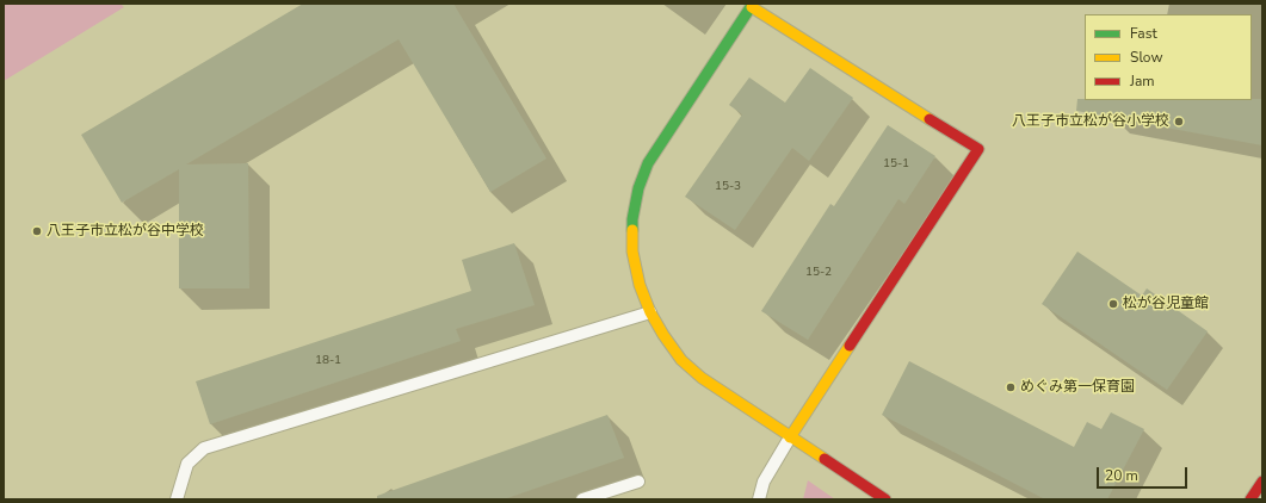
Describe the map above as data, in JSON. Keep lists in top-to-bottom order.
{
  "places": [
    "八王子市立松が谷小学校",
    "八王子市立松が谷中学校",
    "松が谷児童館",
    "めぐみ第一保育園"
  ],
  "house_numbers": [
    "15-1",
    "15-3",
    "15-2",
    "18-1"
  ],
  "legend": ["Fast", "Slow", "Jam"],
  "scale_bar": "20 m"
}
